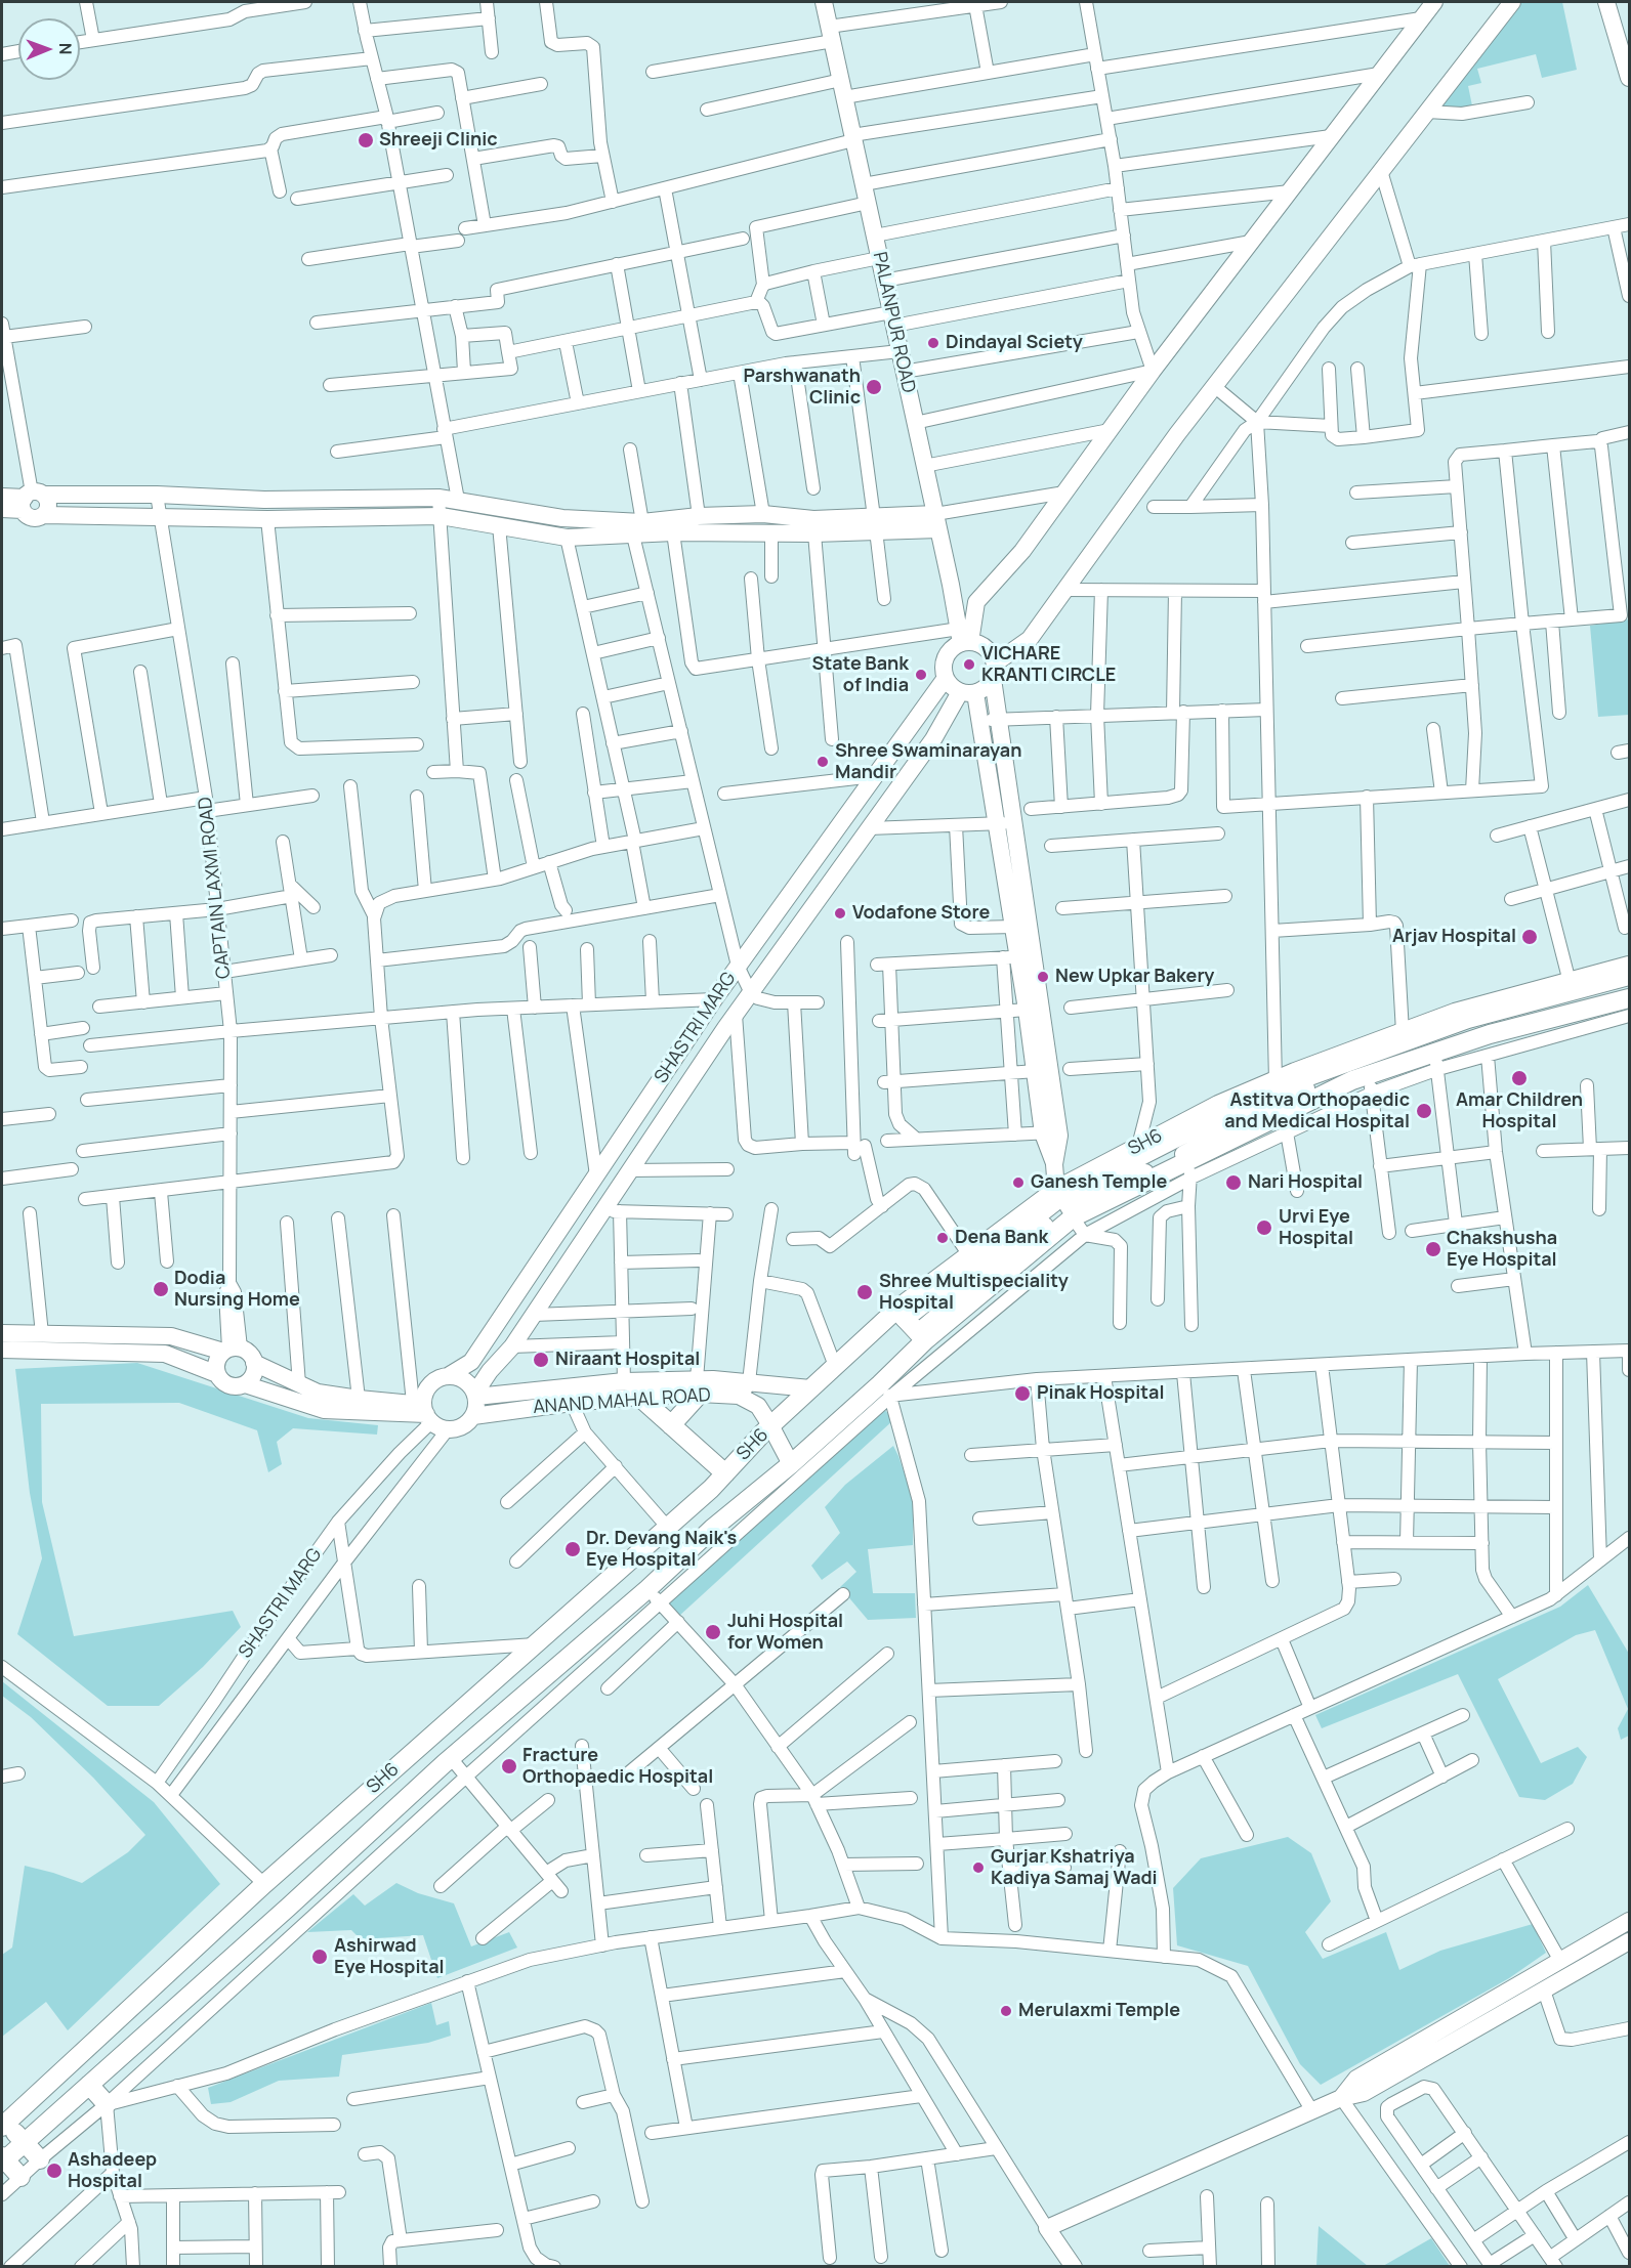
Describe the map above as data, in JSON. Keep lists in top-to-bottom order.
{
  "streets": {
    "main road": ["SH6"],
    "street": [
      "PALANPUR ROAD",
      "CAPTAIN LAXMI ROAD",
      "SHASTRI MARG",
      "ANAND MAHAL ROAD"
    ]
  },
  "crossings": [
    ["PALANPUR ROAD", "SHASTRI MARG"],
    ["SHASTRI MARG", "ANAND MAHAL ROAD"],
    ["SH6", "ANAND MAHAL ROAD"]
  ],
  "places": [
    "Shreeji Clinic",
    "Dindayal Sciety",
    "Parshwanath Clinic",
    "VICHARE KRANTI CIRCLE",
    "State Bank of India",
    "Shree Swaminarayan Mandir",
    "Vodafone Store",
    "Arjav Hospital",
    "New Upkar Bakery",
    "Amar Children Hospital",
    "Astitva Orthopaedic and Medical Hospital",
    "Ganesh Temple",
    "Nari Hospital",
    "Urvi Eye Hospital",
    "Dena Bank",
    "Chakshusha Eye Hospital",
    "Dodia Nursing Home",
    "Shree Multispeciality Hospital",
    "Niraant Hospital",
    "Pinak Hospital",
    "Dr. Devang Naik's Eye Hospital",
    "Juhi Hospital for Women",
    "Fracture Orthopaedic Hospital",
    "Gurjar Kshatriya Kadiya Samaj Wadi",
    "Ashirwad Eye Hospital",
    "Merulaxmi Temple",
    "Ashadeep Hospital"
  ],
  "north": "right"
}
